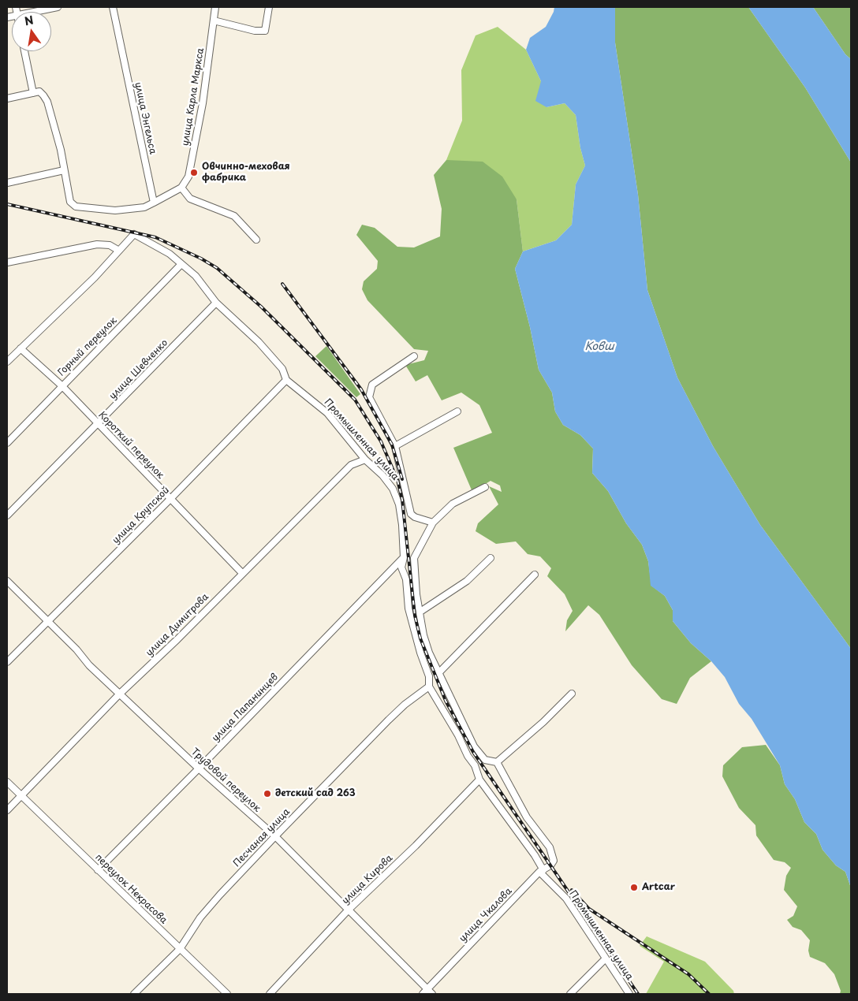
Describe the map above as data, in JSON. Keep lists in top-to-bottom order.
{
  "streets": {
    "street": [
      "улица Карла Маркса",
      "улица Энгельса",
      "Горный переулок",
      "улица Шевченко",
      "Промышленная улица",
      "Короткий переулок",
      "улица Крупской",
      "улица Димитрова",
      "улица Папанинцев",
      "Трудовой переулок",
      "Песчаная улица",
      "улица Кирова",
      "переулок Некрасова",
      "улица Чкалова"
    ]
  },
  "crossings": [
    ["Горный переулок", "Промышленная улица"],
    ["Горный переулок", "Короткий переулок"],
    ["улица Шевченко", "Промышленная улица"],
    ["улица Шевченко", "Короткий переулок"],
    ["Промышленная улица", "улица Крупской"],
    ["Промышленная улица", "улица Димитрова"],
    ["Промышленная улица", "улица Папанинцев"],
    ["Промышленная улица", "Песчаная улица"],
    ["Промышленная улица", "улица Кирова"],
    ["Промышленная улица", "улица Чкалова"],
    ["Короткий переулок", "улица Крупской"],
    ["Короткий переулок", "улица Димитрова"],
    ["улица Крупской", "Трудовой переулок"],
    ["улица Димитрова", "Трудовой переулок"],
    ["улица Димитрова", "переулок Некрасова"],
    ["улица Папанинцев", "Трудовой переулок"],
    ["улица Папанинцев", "переулок Некрасова"],
    ["Трудовой переулок", "Песчаная улица"],
    ["Трудовой переулок", "улица Кирова"],
    ["Трудовой переулок", "улица Чкалова"],
    ["Песчаная улица", "переулок Некрасова"]
  ],
  "water": ["Ковш"],
  "places": ["Овчинно-меховая фабрика", "детский сад 263", "Artcar"],
  "north": "top"
}
